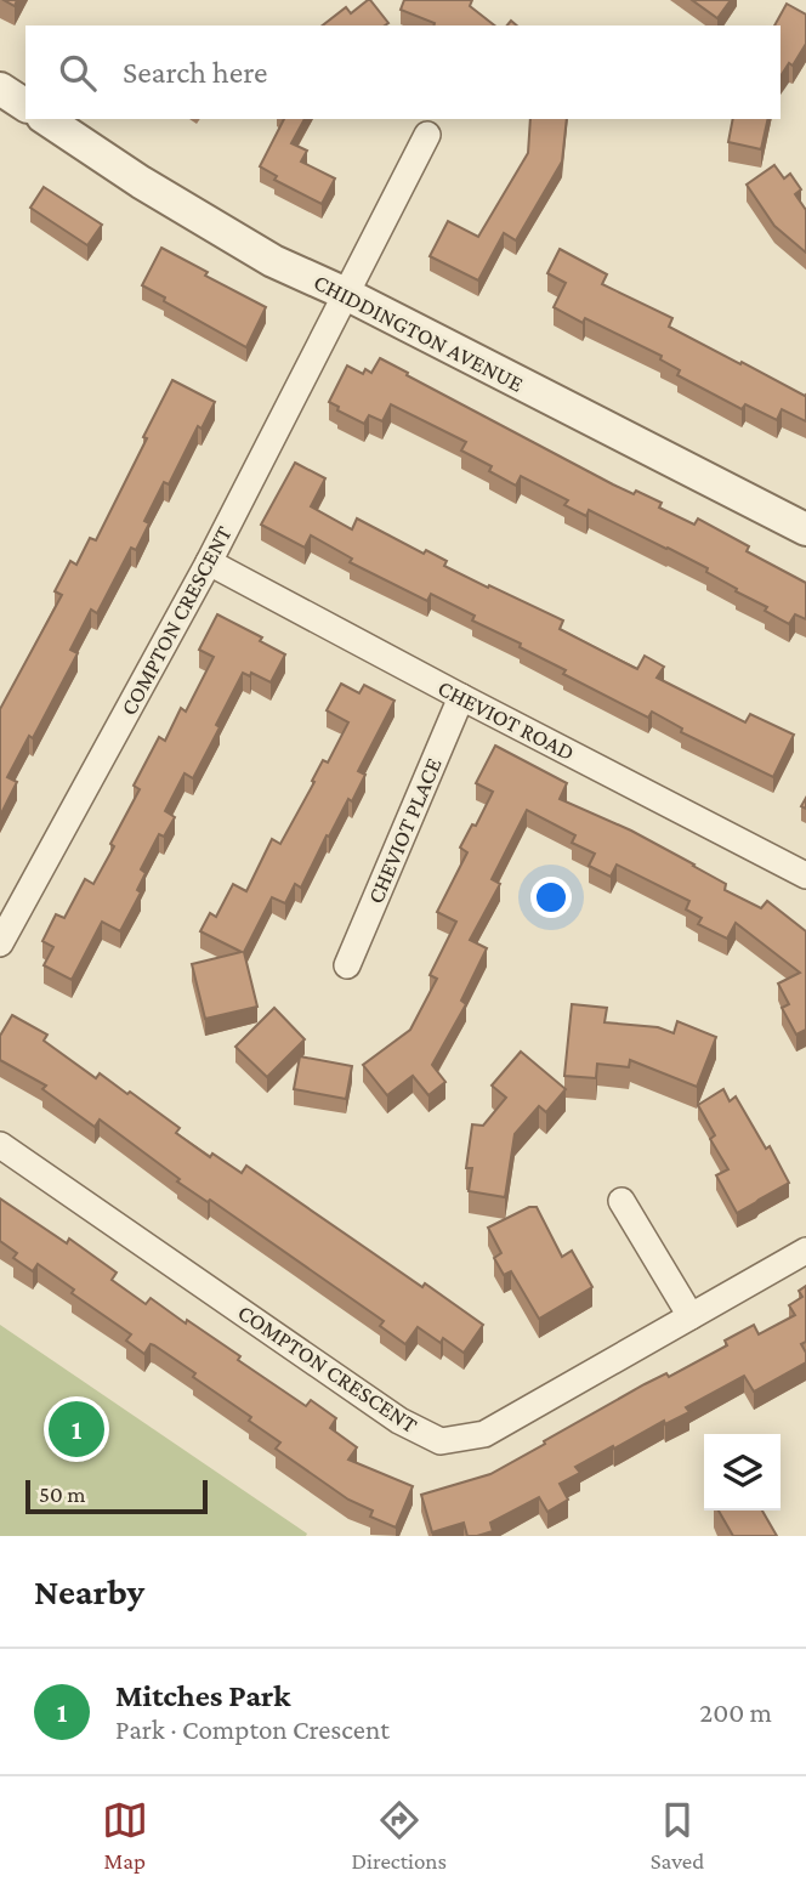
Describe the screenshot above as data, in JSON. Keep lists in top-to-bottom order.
{
  "streets": {
    "street": [
      "CHIDDINGTON AVENUE",
      "COMPTON CRESCENT",
      "CHEVIOT ROAD",
      "CHEVIOT PLACE"
    ]
  },
  "crossings": [
    ["CHIDDINGTON AVENUE", "COMPTON CRESCENT"],
    ["COMPTON CRESCENT", "CHEVIOT ROAD"],
    ["CHEVIOT ROAD", "CHEVIOT PLACE"]
  ],
  "scale_bar": "50 m",
  "page": {
    "search": "Search here",
    "pins": "1",
    "scale": "50 m",
    "heading": "Nearby",
    "list": [
      {
        "mark": "1",
        "name": "Mitches Park",
        "note": "Park · Compton Crescent",
        "value": "200 m"
      }
    ],
    "nav": ["Map", "Directions", "Saved"]
  }
}
